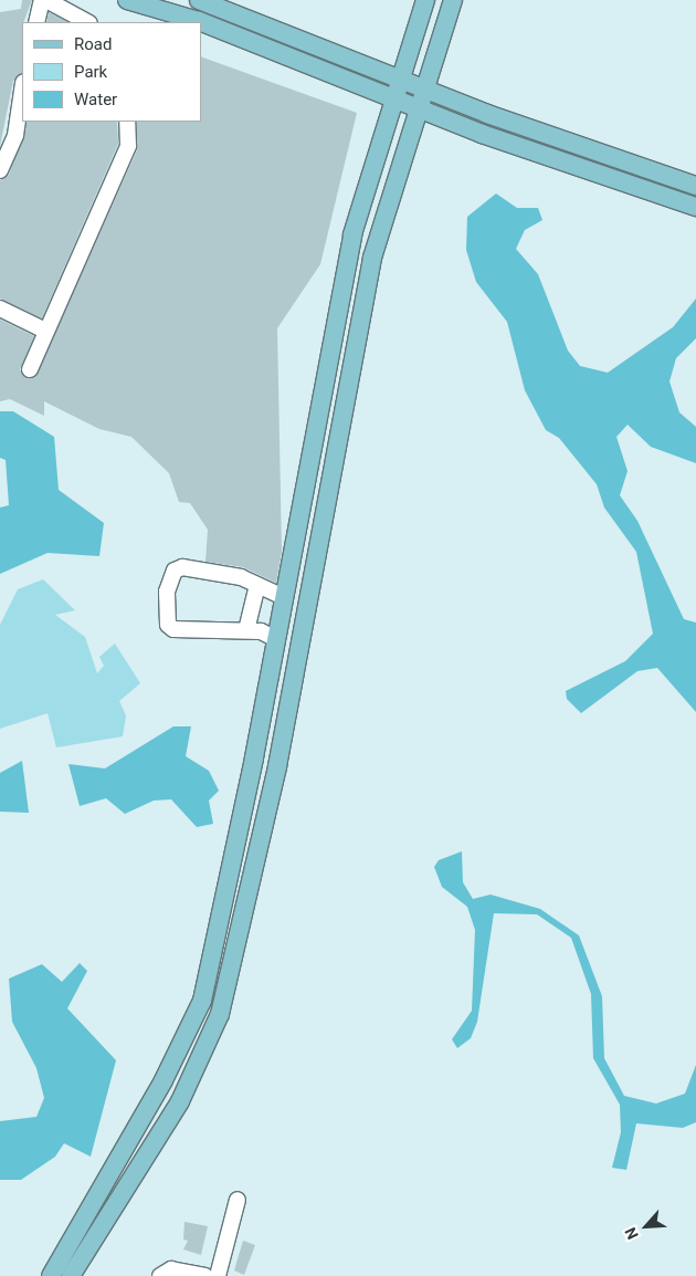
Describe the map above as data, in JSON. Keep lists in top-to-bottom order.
{
  "legend": ["Road", "Park", "Water"],
  "north": "bottom left"
}
